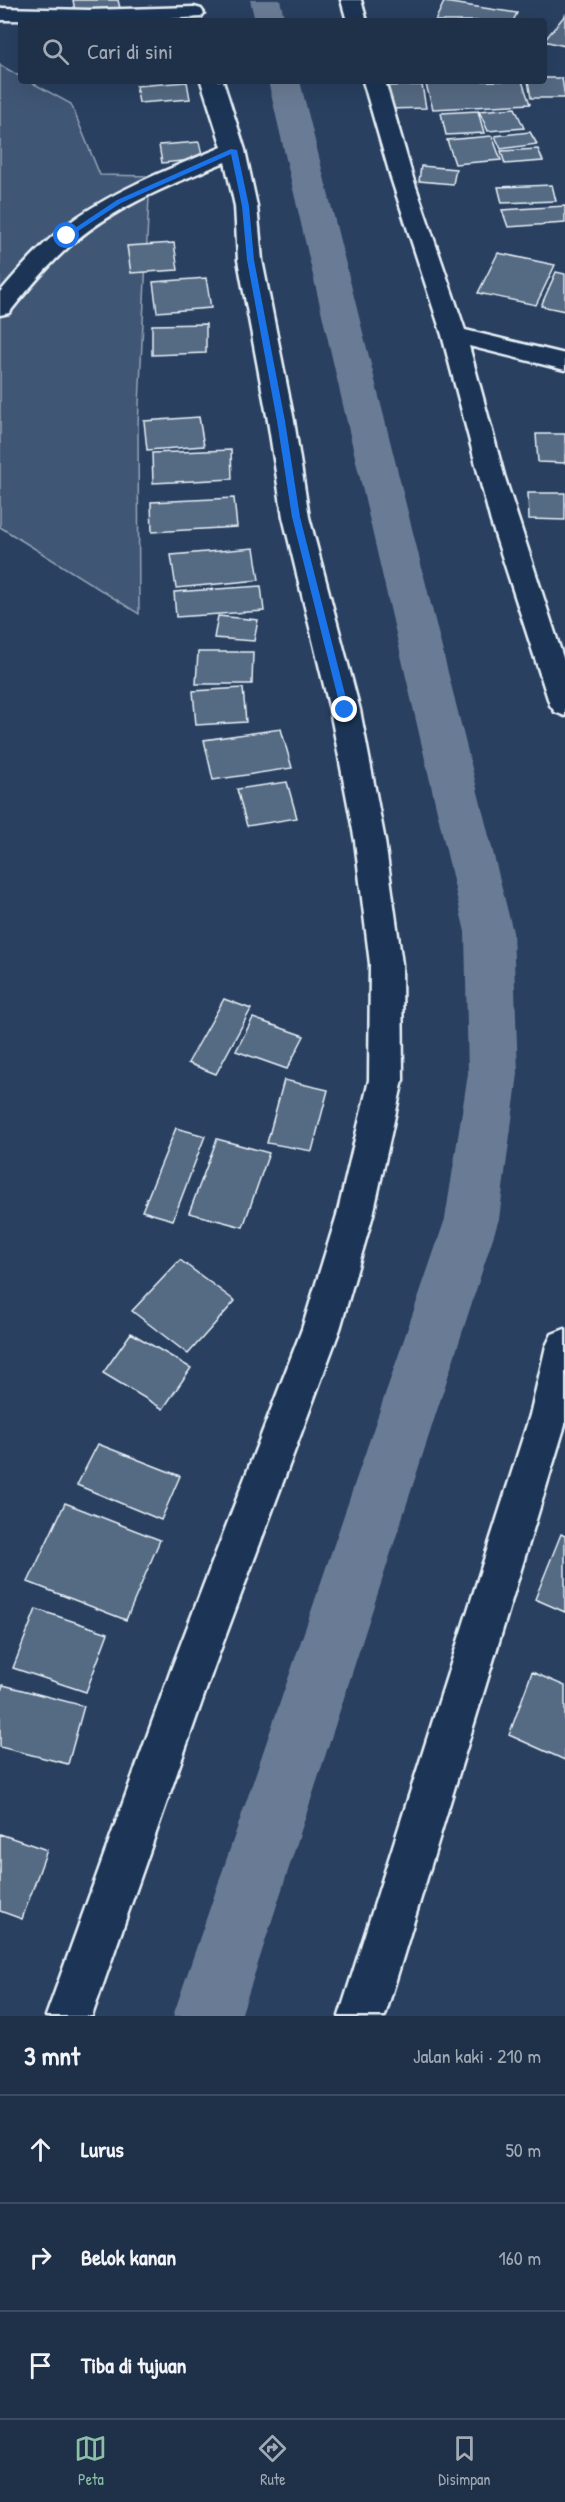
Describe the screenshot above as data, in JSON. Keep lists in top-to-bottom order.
{
  "page": {
    "search": "Cari di sini",
    "heading": ["3 mnt", "Jalan kaki · 210 m"],
    "list": [
      ["Lurus", "50 m"],
      ["Belok kanan", "160 m"],
      "Tiba di tujuan"
    ],
    "nav": ["Peta", "Rute", "Disimpan"]
  }
}
